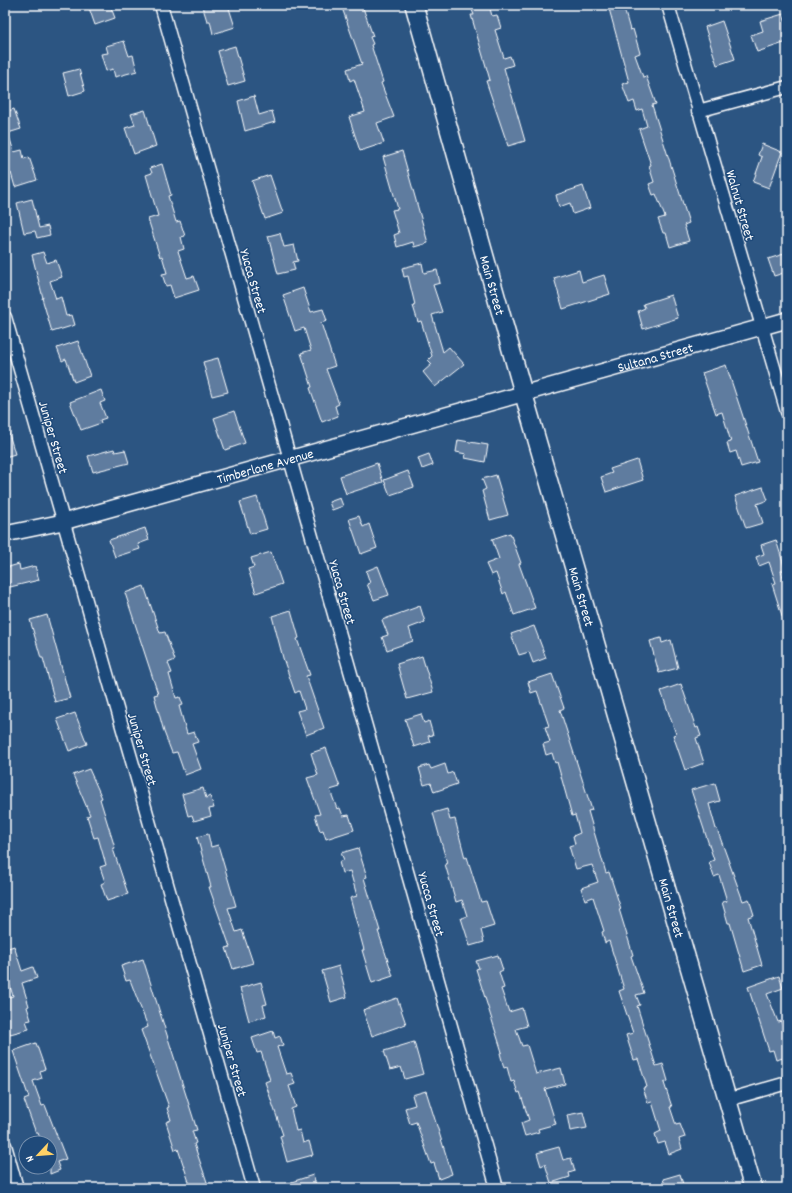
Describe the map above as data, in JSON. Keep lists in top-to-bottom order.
{
  "streets": {
    "main road": ["Main Street"],
    "street": [
      "Walnut Street",
      "Yucca Street",
      "Sultana Street",
      "Juniper Street",
      "Timberlane Avenue"
    ]
  },
  "crossings": [
    ["Walnut Street", "Sultana Street"],
    ["Yucca Street", "Timberlane Avenue"],
    ["Main Street", "Sultana Street"],
    ["Main Street", "Timberlane Avenue"],
    ["Sultana Street", "Timberlane Avenue"],
    ["Juniper Street", "Timberlane Avenue"]
  ],
  "north": "bottom left"
}
